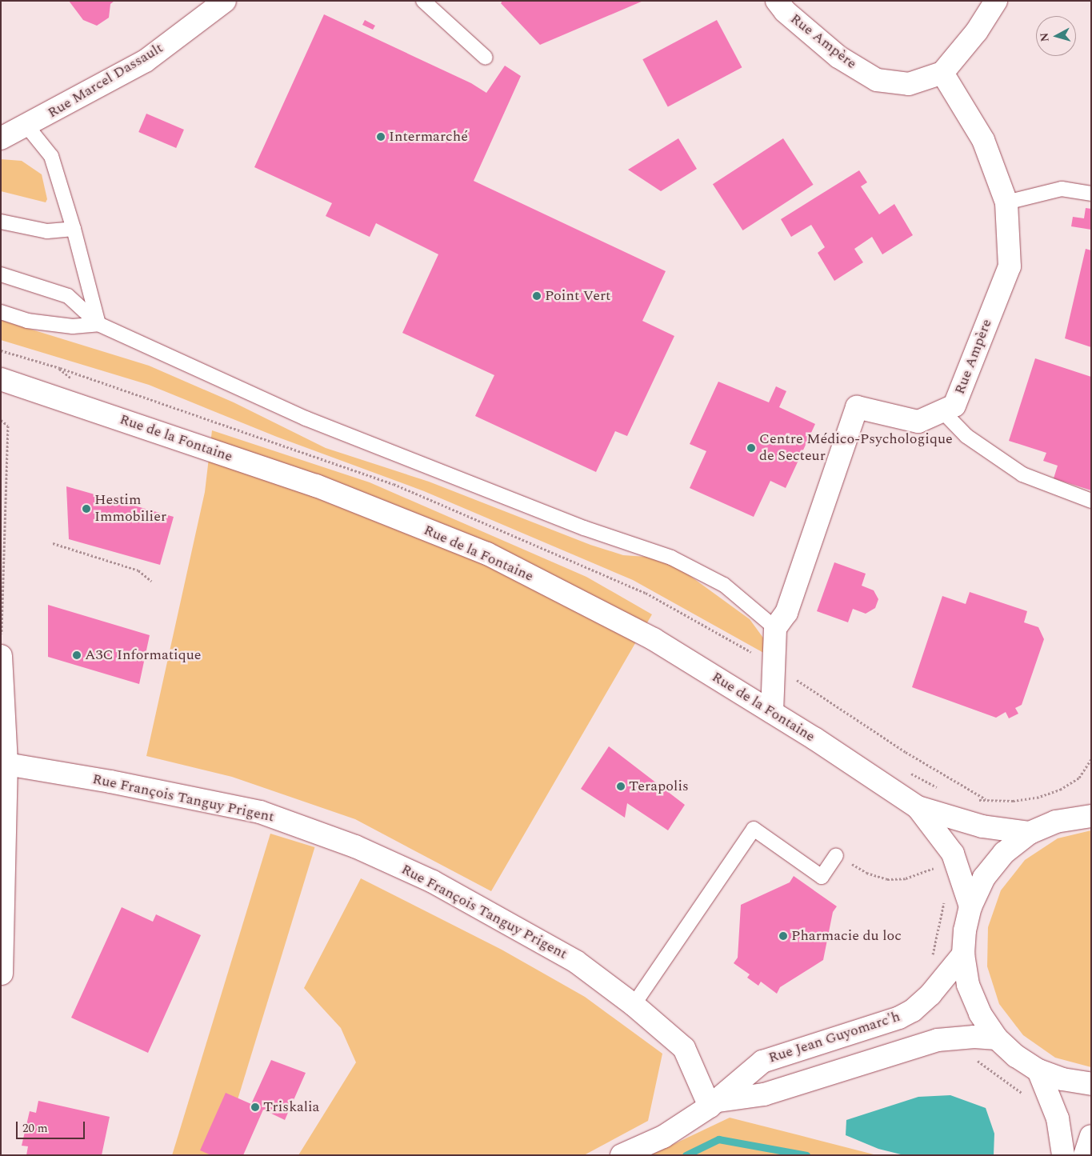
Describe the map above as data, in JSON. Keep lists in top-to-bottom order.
{
  "streets": {
    "street": [
      "Rue Ampère",
      "Rue Marcel Dassault",
      "Rue de la Fontaine",
      "Rue François Tanguy Prigent",
      "Rue Jean Guyomarc'h"
    ]
  },
  "crossings": [
    ["Rue Ampère", "Rue de la Fontaine"],
    ["Rue François Tanguy Prigent", "Rue Jean Guyomarc'h"]
  ],
  "places": [
    "Intermarché",
    "Point Vert",
    "Centre Médico-Psychologique de Secteur",
    "Hestim Immobilier",
    "A3C Informatique",
    "Terapolis",
    "Pharmacie du loc",
    "Triskalia"
  ],
  "scale_bar": "20 m",
  "north": "left"
}
